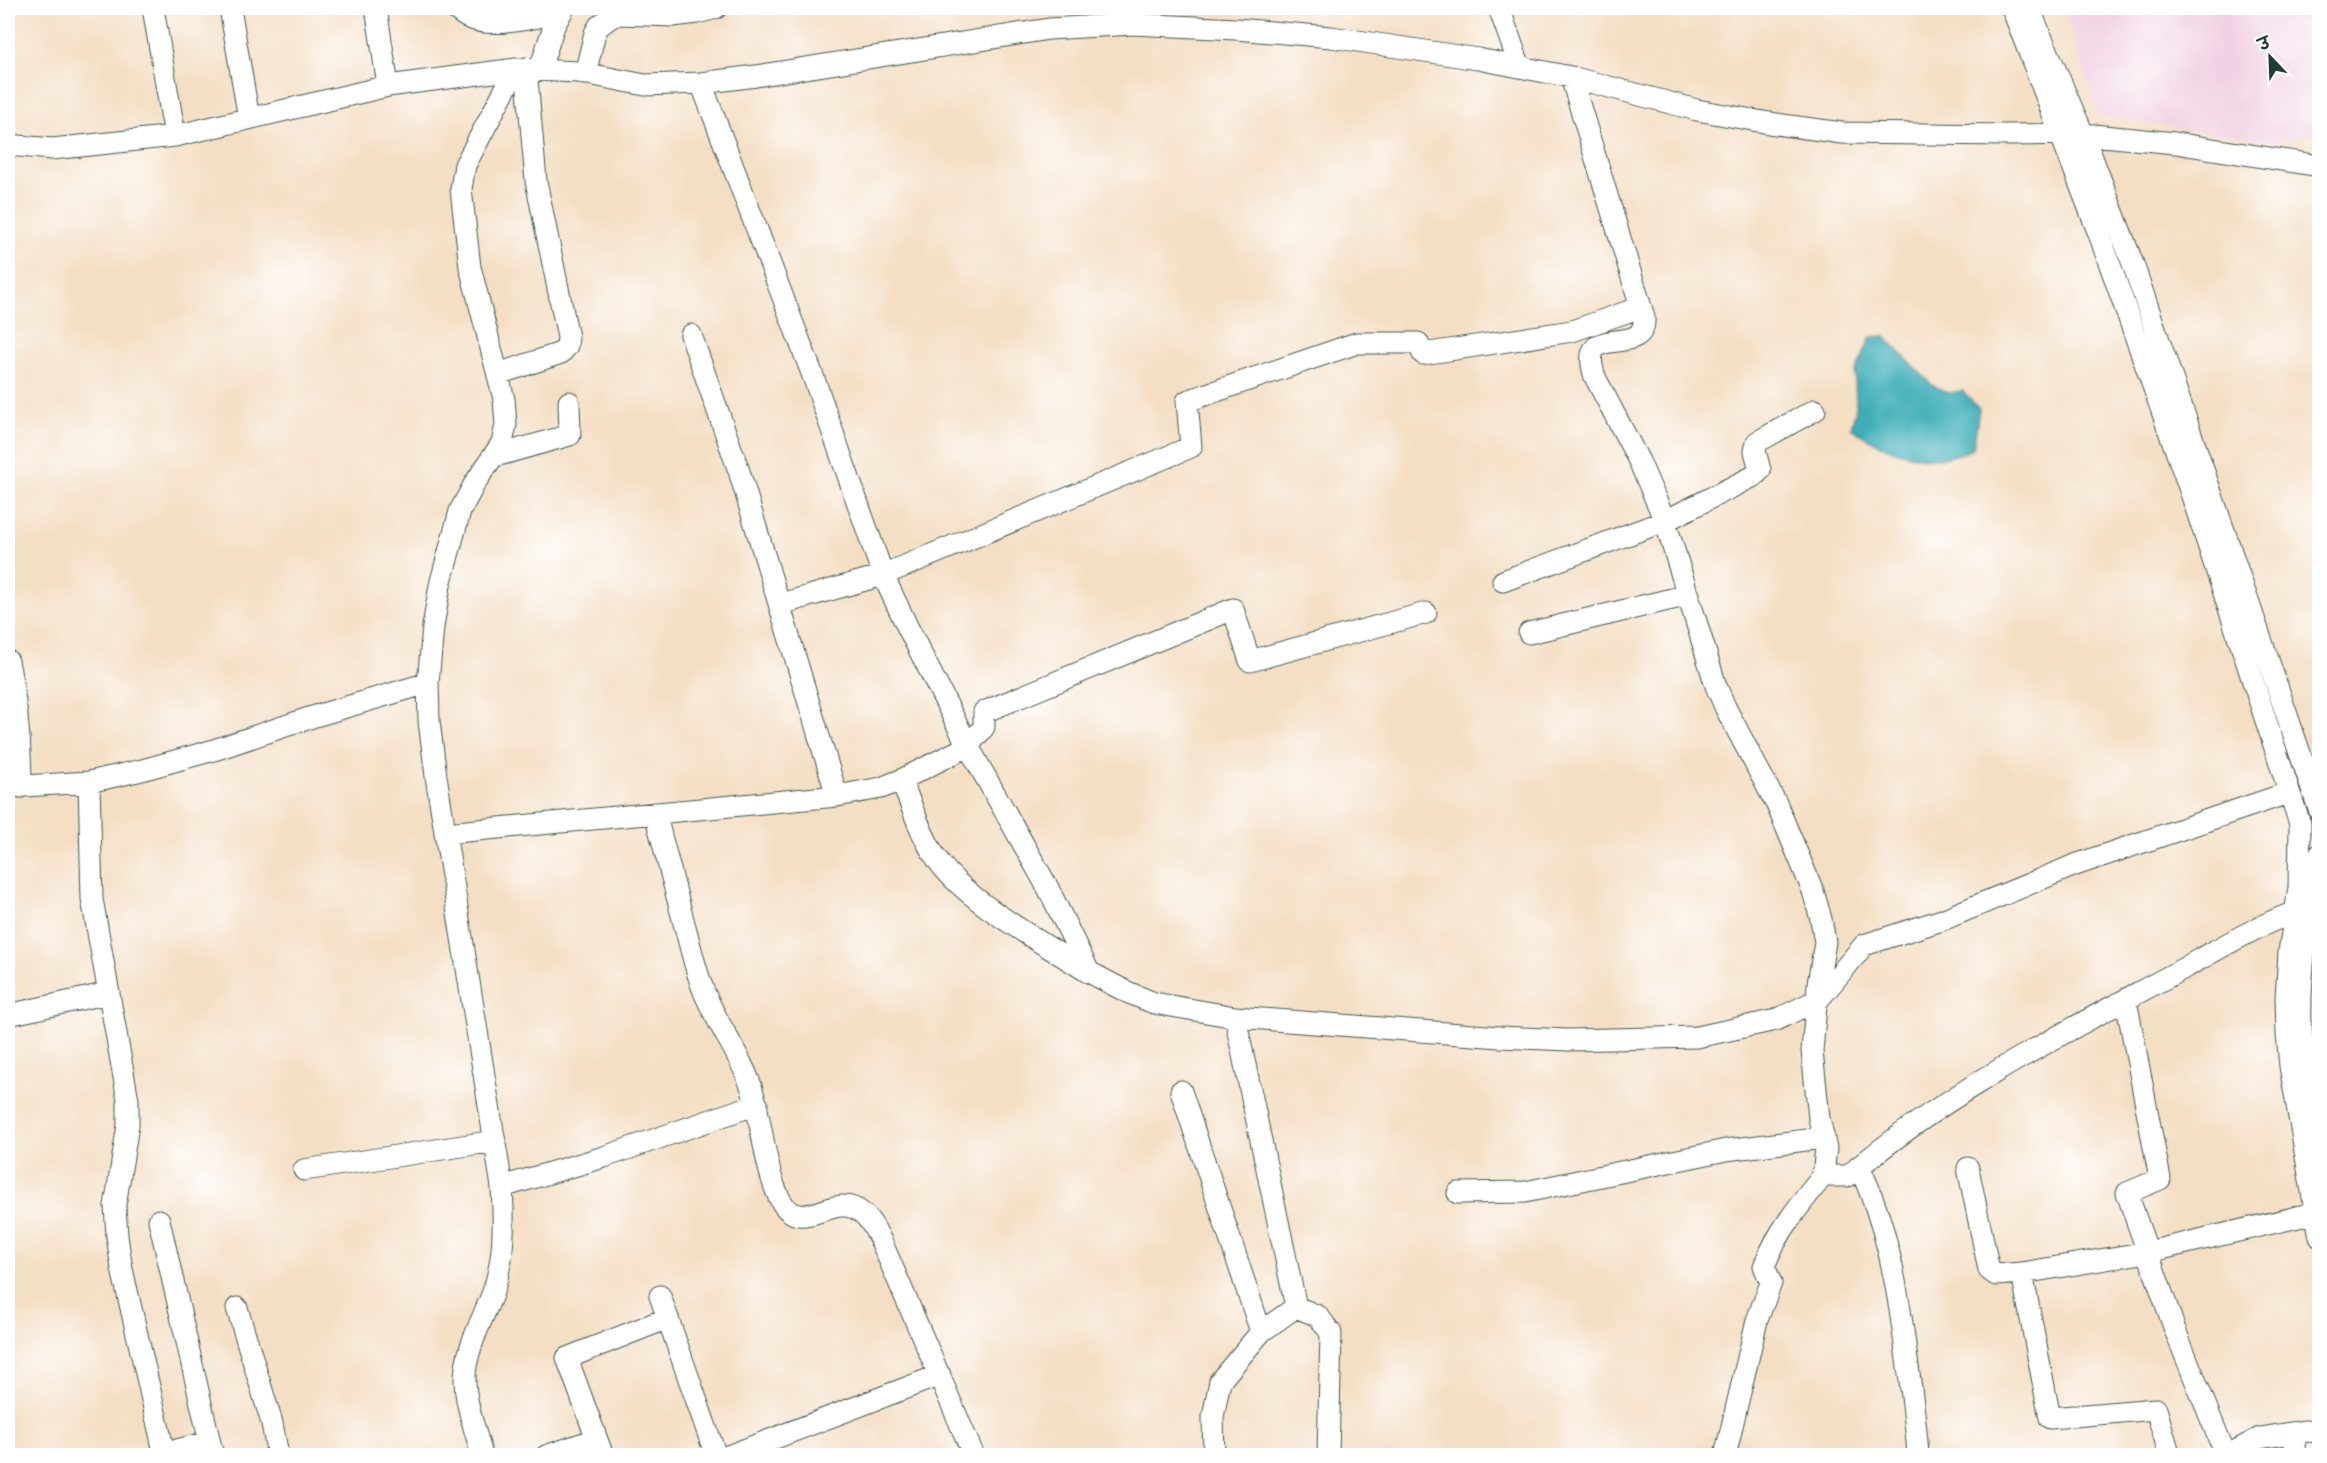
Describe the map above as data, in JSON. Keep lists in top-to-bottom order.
{
  "north": "top left"
}
